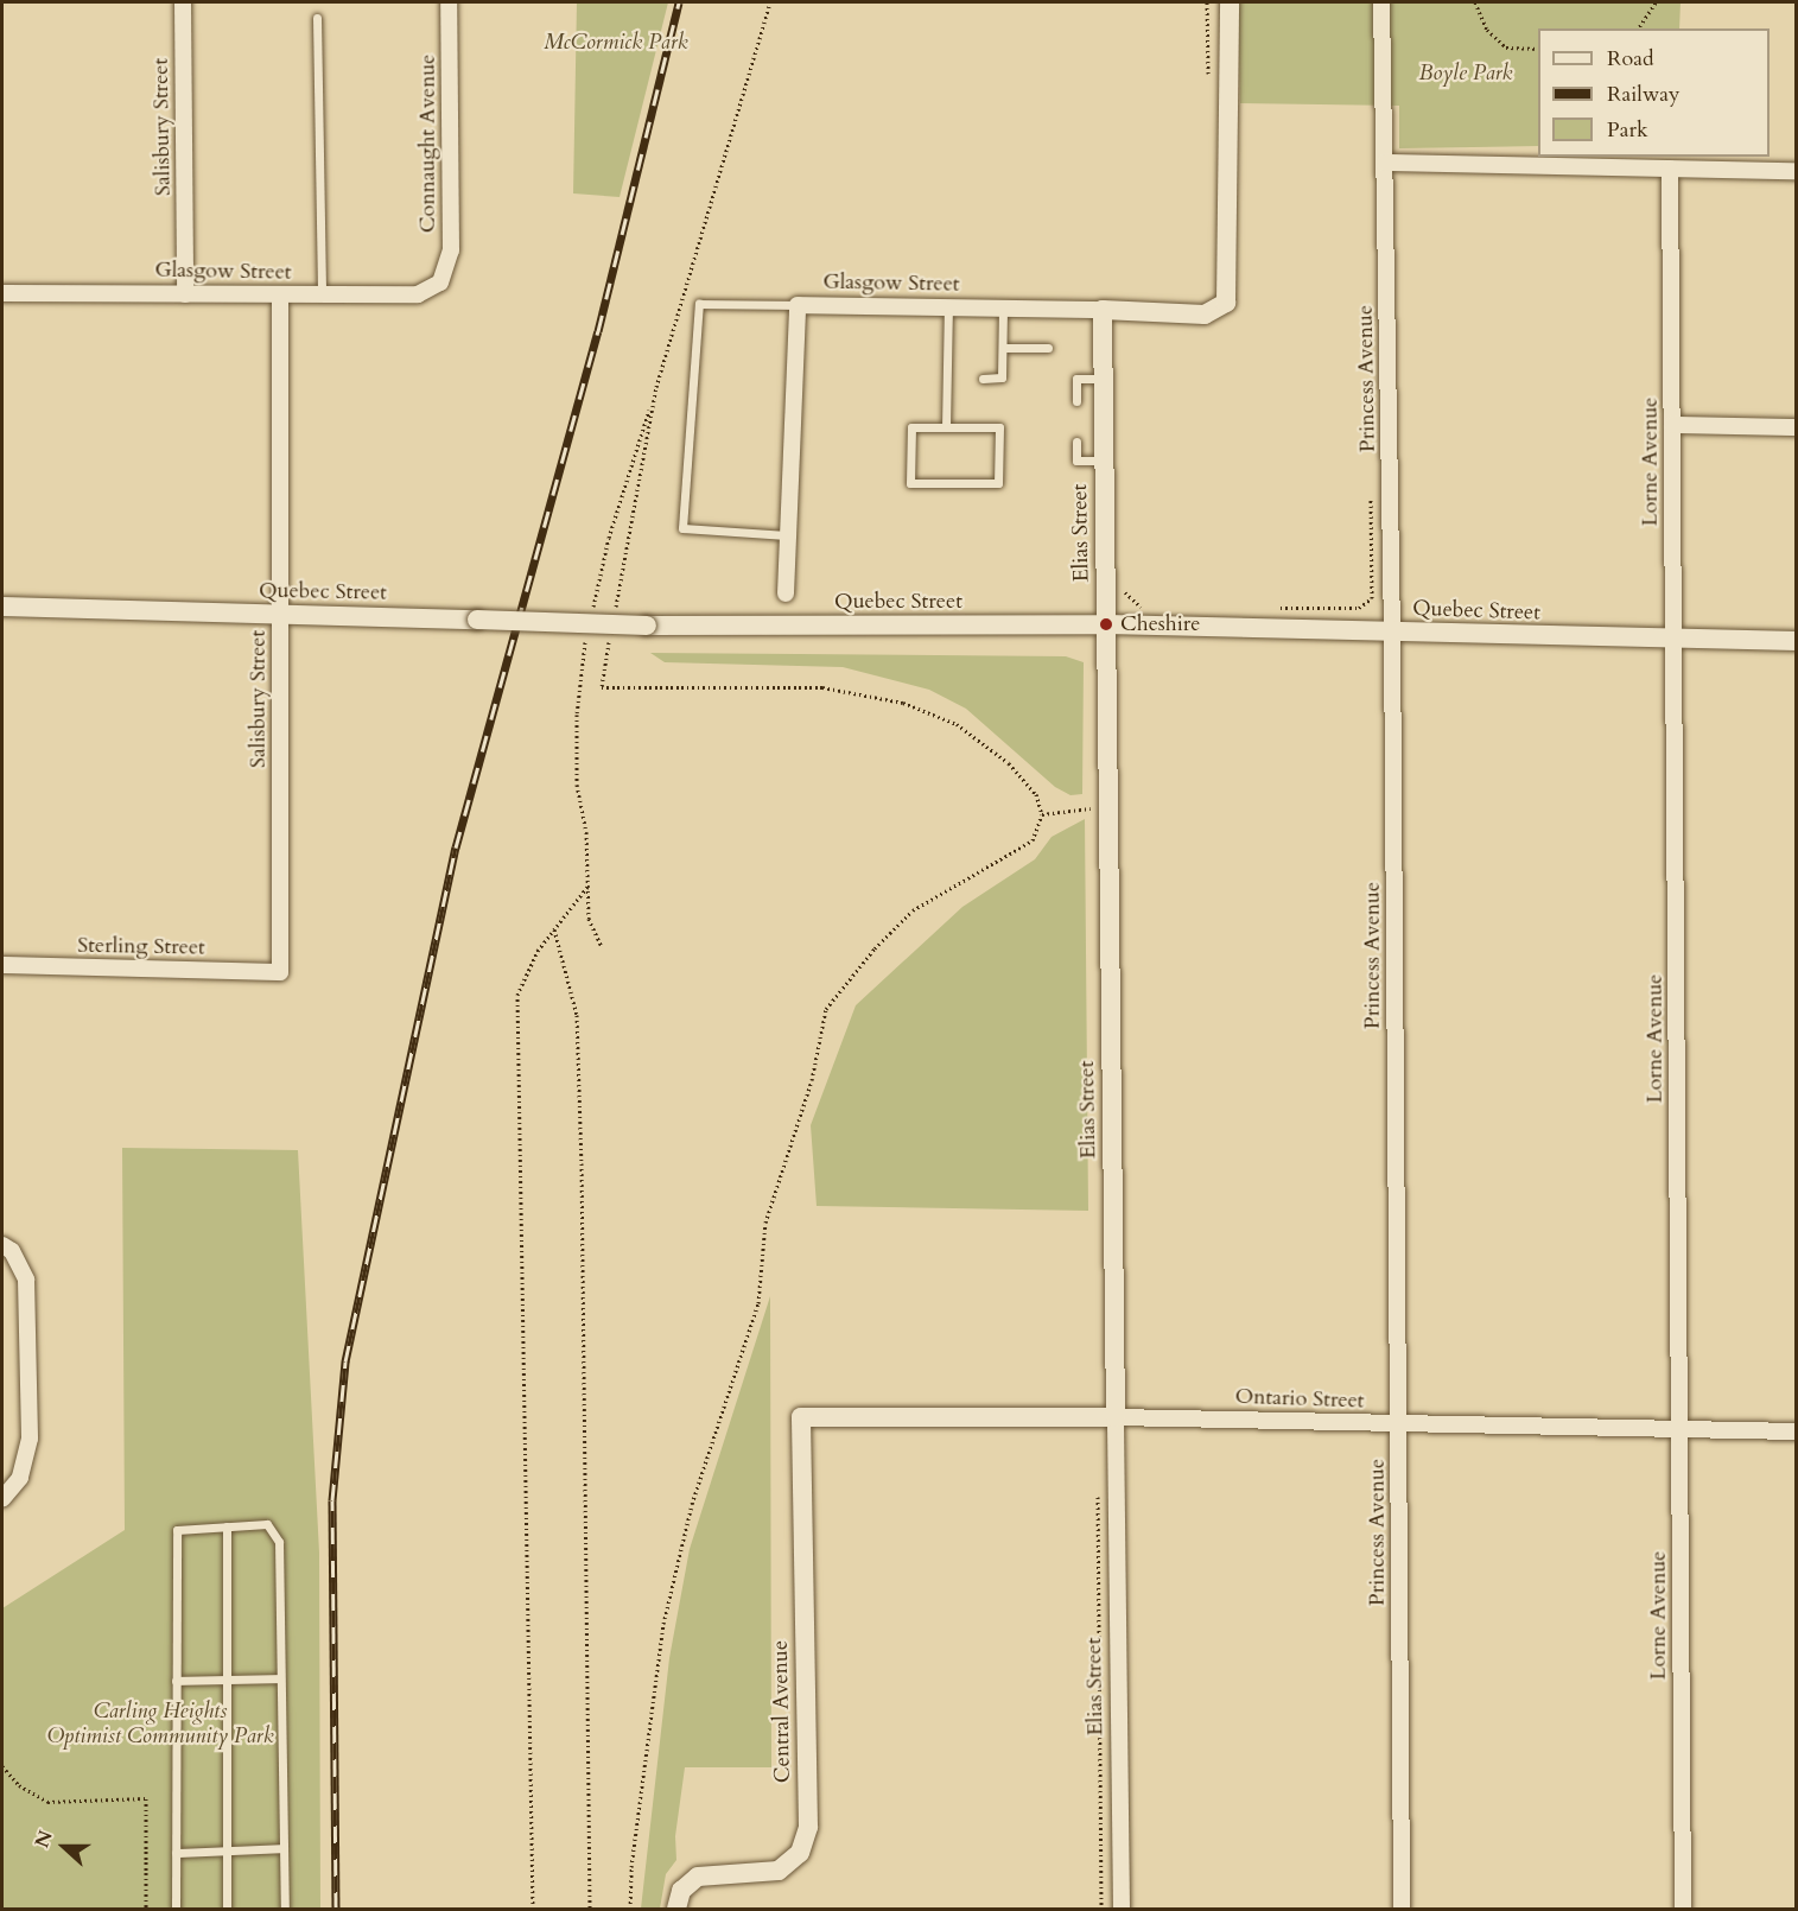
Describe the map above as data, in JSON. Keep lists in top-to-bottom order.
{
  "streets": {
    "street": [
      "Salisbury Street",
      "Connaught Avenue",
      "Glasgow Street",
      "Princess Avenue",
      "Lorne Avenue",
      "Elias Street",
      "Quebec Street",
      "Sterling Street",
      "Ontario Street",
      "Central Avenue"
    ]
  },
  "crossings": [
    ["Salisbury Street", "Glasgow Street"],
    ["Salisbury Street", "Quebec Street"],
    ["Salisbury Street", "Sterling Street"],
    ["Connaught Avenue", "Glasgow Street"],
    ["Glasgow Street", "Elias Street"],
    ["Princess Avenue", "Quebec Street"],
    ["Princess Avenue", "Ontario Street"],
    ["Lorne Avenue", "Quebec Street"],
    ["Lorne Avenue", "Ontario Street"],
    ["Elias Street", "Quebec Street"],
    ["Elias Street", "Ontario Street"],
    ["Ontario Street", "Central Avenue"]
  ],
  "parks": ["McCormick Park", "Boyle Park", "Carling Heights Optimist Community Park"],
  "places": ["Cheshire"],
  "legend": ["Road", "Railway", "Park"],
  "north": "left"
}
